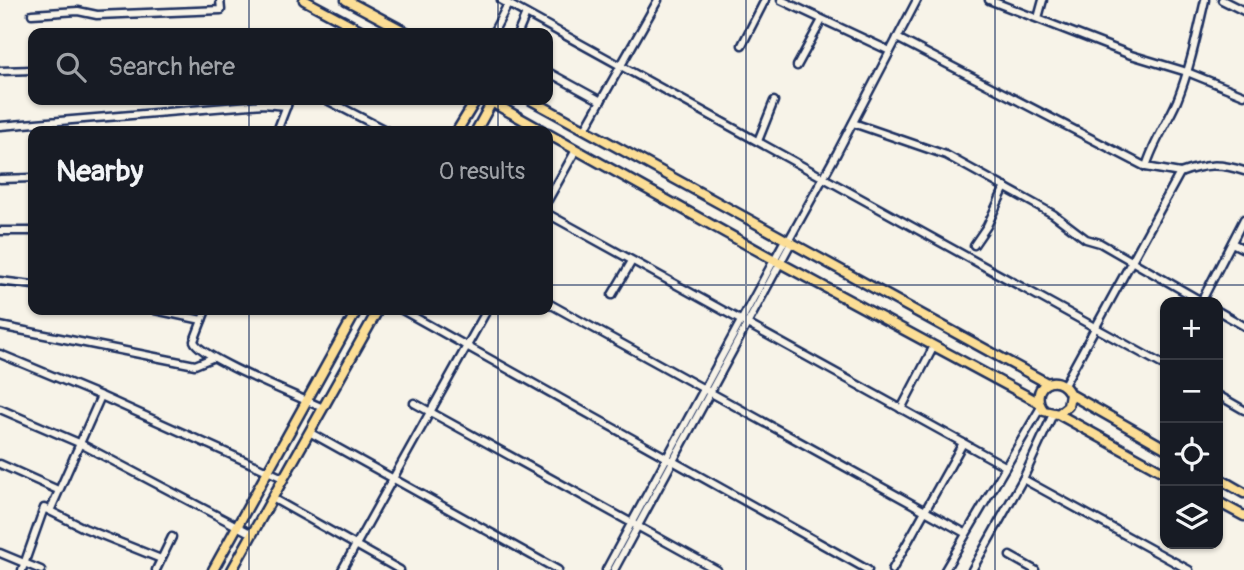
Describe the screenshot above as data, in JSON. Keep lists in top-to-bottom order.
{
  "page": {
    "search": "Search here",
    "heading": ["Nearby", "0 results"],
    "map_buttons": ["+", "−"]
  }
}
